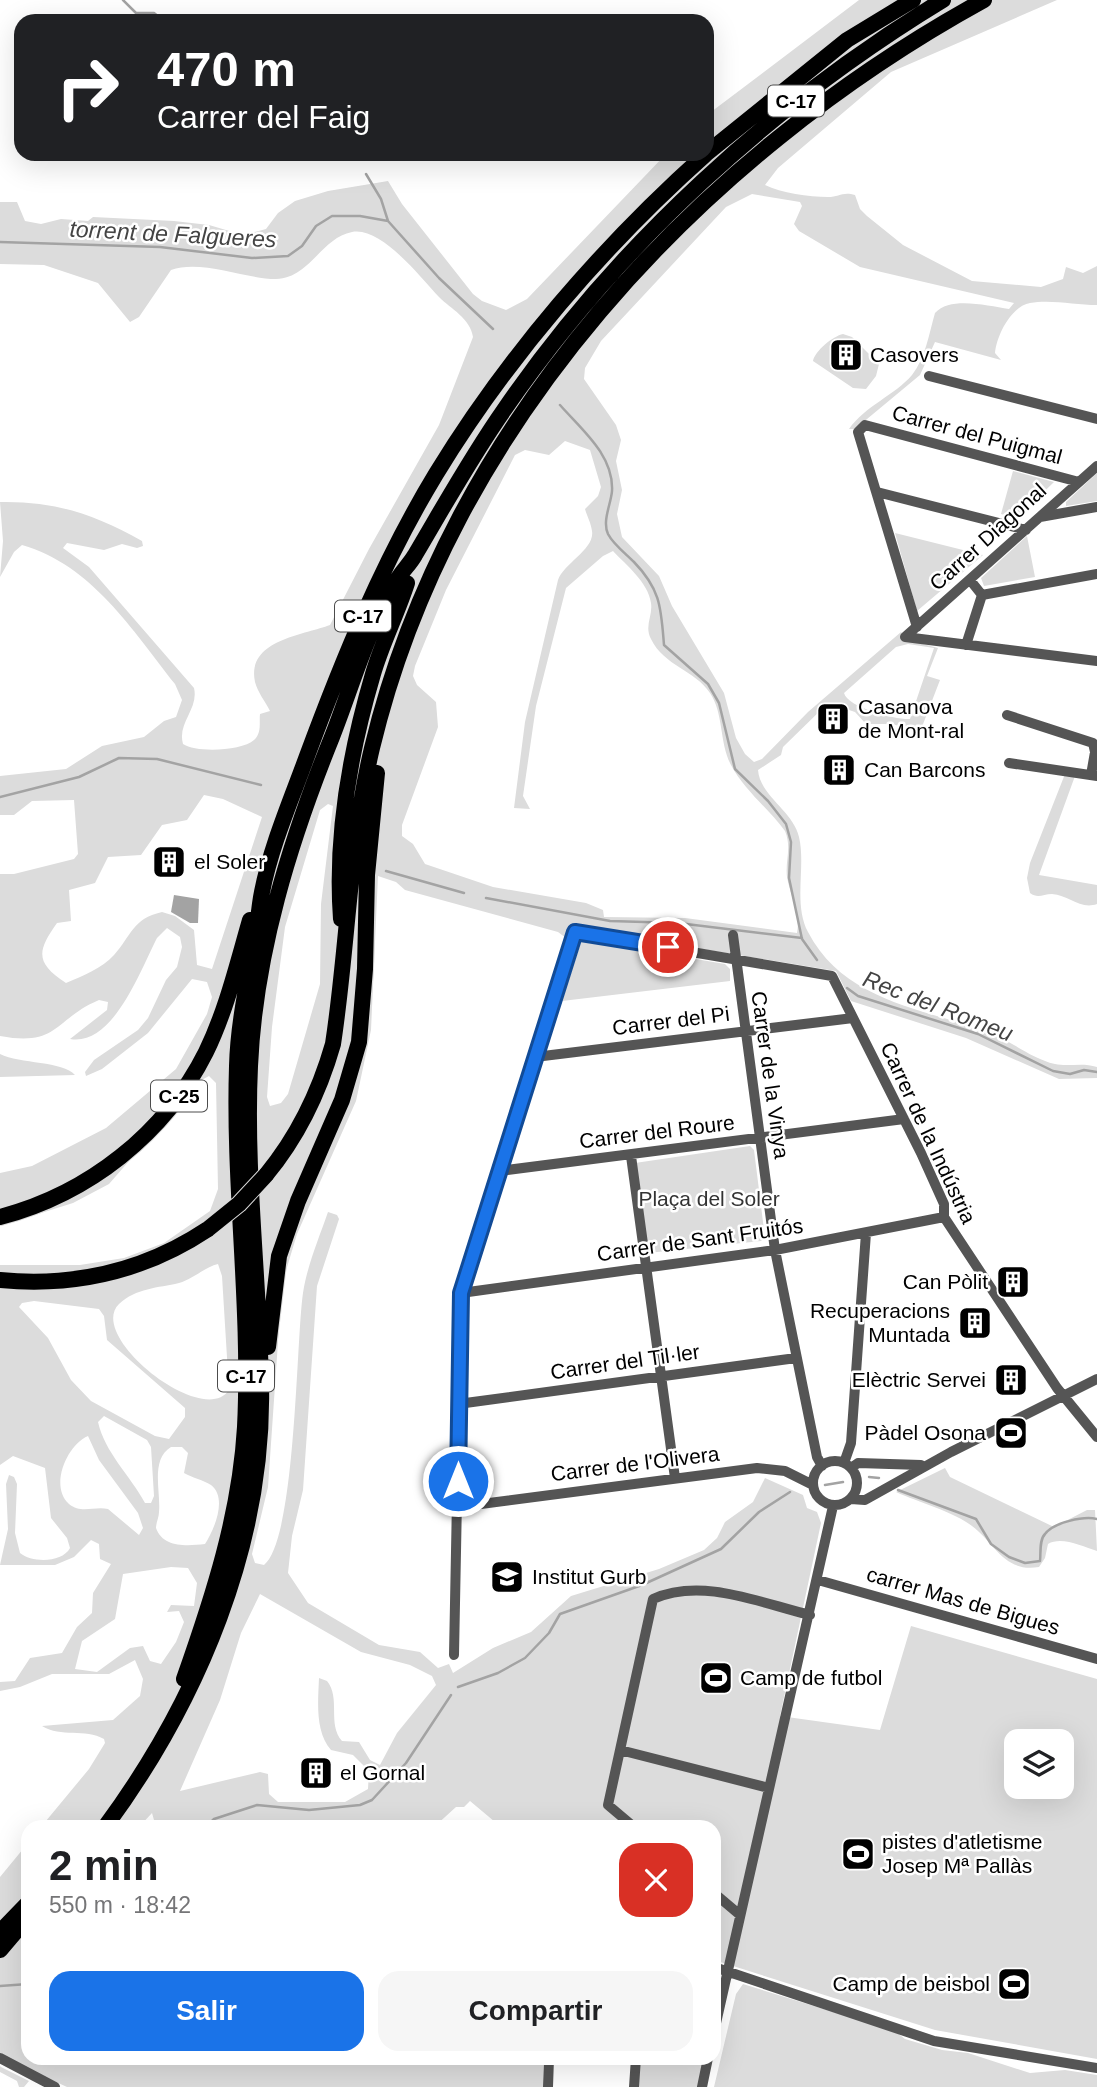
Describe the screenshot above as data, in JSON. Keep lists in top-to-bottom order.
{
  "streets": {
    "highway": ["C-17", "C-25"],
    "street": [
      "Carrer del Puigmal",
      "Carrer Diagonal",
      "Carrer del Pi",
      "Carrer de la Vinya",
      "Carrer del Roure",
      "Carrer de la Indústria",
      "Carrer de Sant Fruitós",
      "Carrer del Til·ler",
      "Carrer de l'Olivera",
      "carrer Mas de Bigues"
    ]
  },
  "crossings": [
    ["C-17", "C-25"],
    ["Carrer del Puigmal", "Carrer Diagonal"],
    ["Carrer del Pi", "Carrer de la Vinya"],
    ["Carrer del Pi", "Carrer de la Indústria"],
    ["Carrer de la Vinya", "Carrer del Roure"],
    ["Carrer de la Vinya", "Carrer de la Indústria"],
    ["Carrer de la Vinya", "Carrer de Sant Fruitós"],
    ["Carrer de la Vinya", "Carrer del Til·ler"],
    ["Carrer de la Vinya", "Carrer de l'Olivera"],
    ["Carrer del Roure", "Carrer de la Indústria"],
    ["Carrer de la Indústria", "Carrer de Sant Fruitós"]
  ],
  "water": ["torrent de Falgueres", "Rec del Romeu"],
  "parks": ["Plaça del Soler"],
  "places": {
    "building": [
      "Casovers",
      "Casanova de Mont-ral",
      "Can Barcons",
      "el Soler",
      "Can Pòlit",
      "Recuperacions Muntada",
      "Elèctric Servei",
      "el Gornal"
    ],
    "sports": [
      "Pàdel Osona",
      "Camp de futbol",
      "pistes d'atletisme Josep Mª Pallàs",
      "Camp de beisbol"
    ],
    "school or university": ["Institut Gurb"]
  },
  "page": {
    "turn": ["470 m", "Carrer del Faig"],
    "heading": ["2 min", "550 m · 18:42"],
    "buttons": ["Salir", "Compartir"]
  }
}
